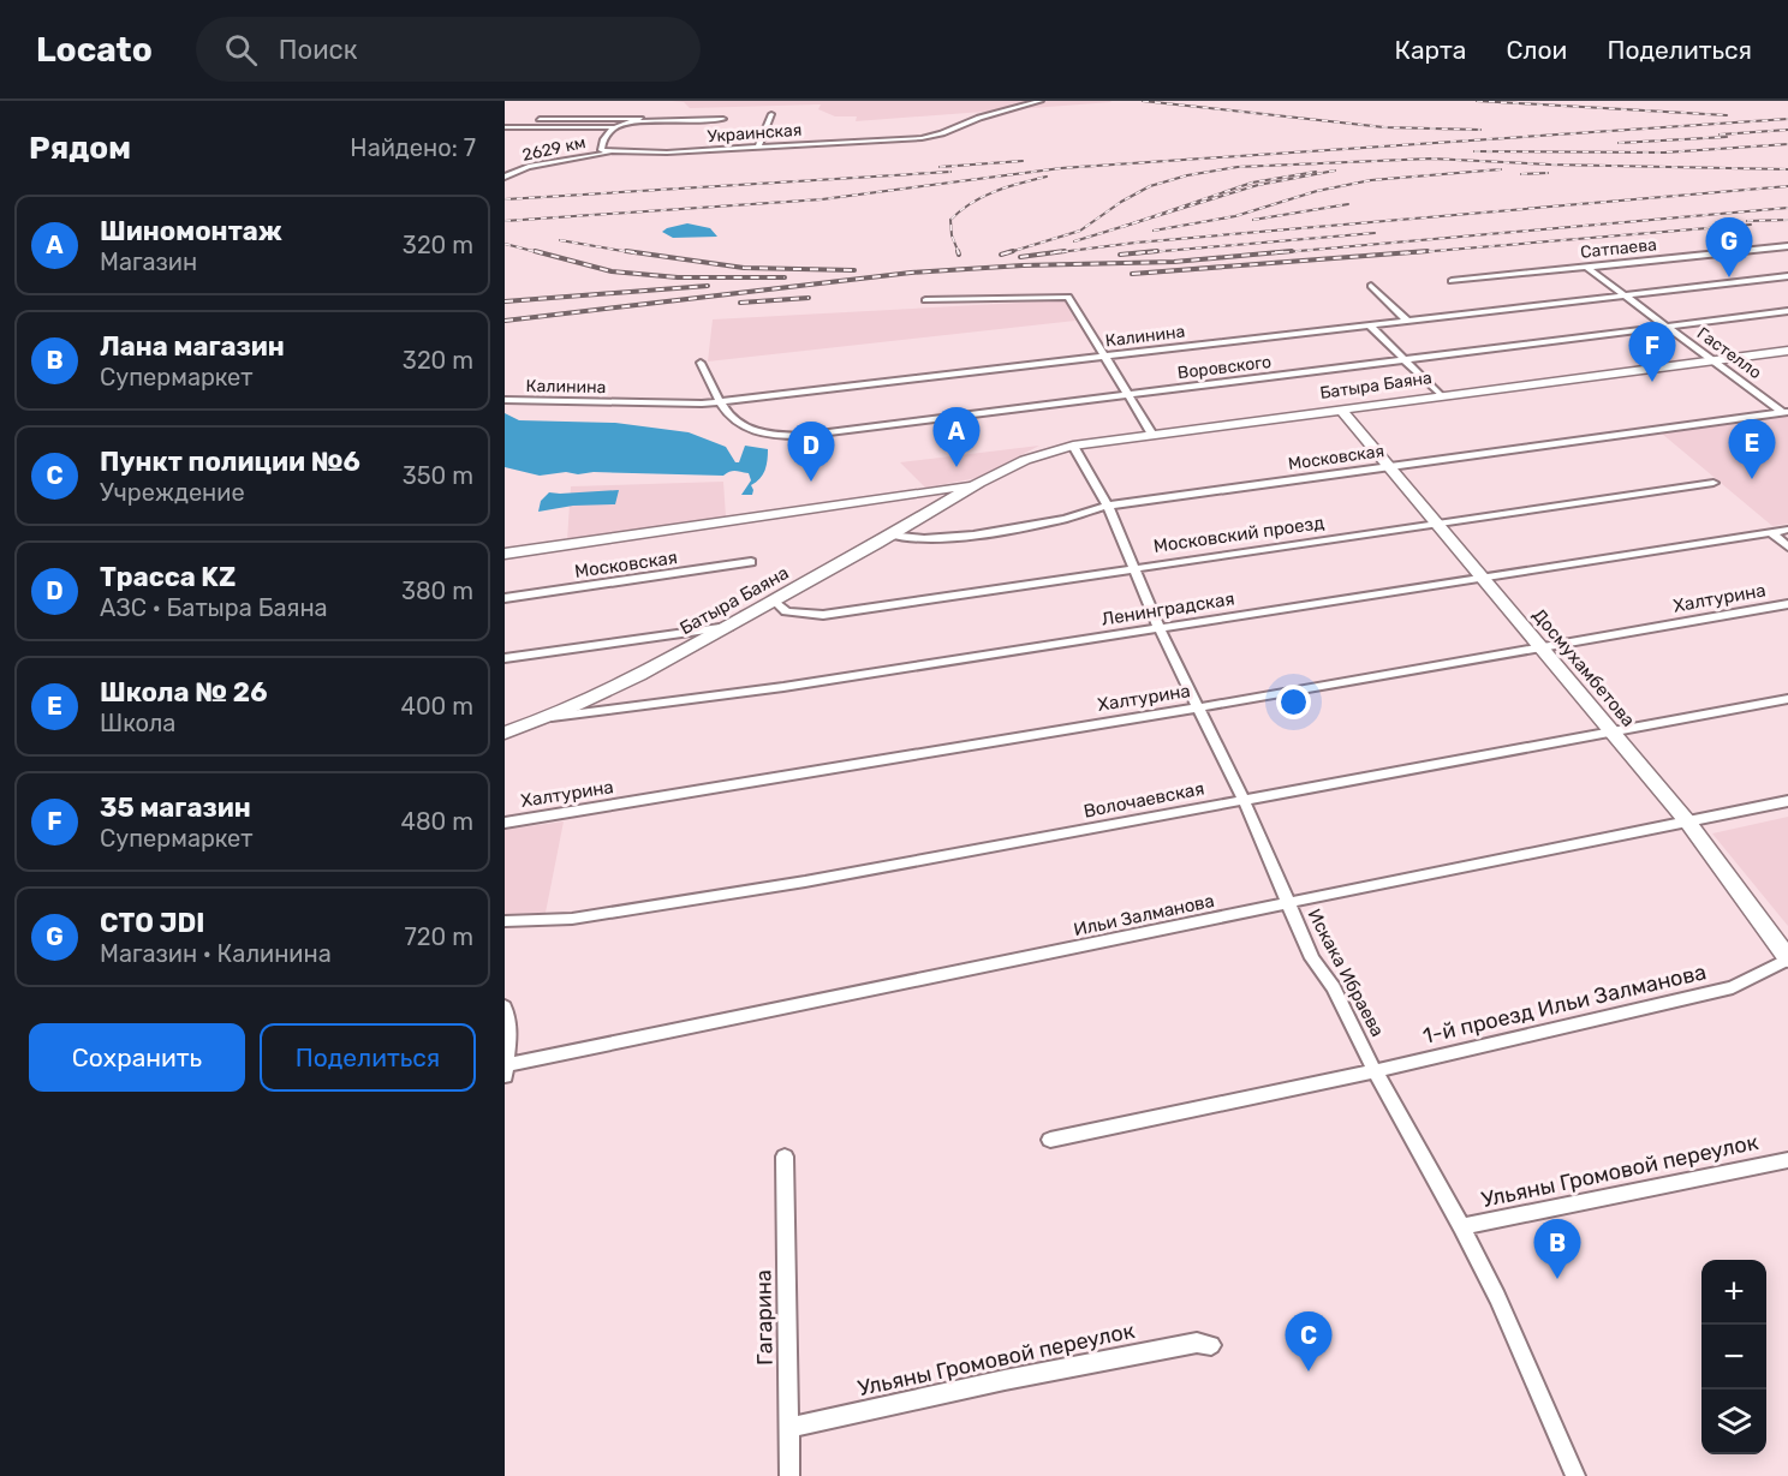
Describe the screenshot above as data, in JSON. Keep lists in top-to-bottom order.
{
  "streets": {
    "street": [
      "Украинская",
      "2629 км",
      "Сатпаева",
      "Калинина",
      "Гастелло",
      "Воровского",
      "Батыра Баяна",
      "Московская",
      "Московский проезд",
      "Халтурина",
      "Ленинградская",
      "Досмухамбетова",
      "Волочаевская",
      "Ильи Залманова",
      "Искака Ибраева",
      "1-й проезд Ильи Залманова",
      "Ульяны Громовой переулок",
      "Гагарина"
    ]
  },
  "crossings": [
    ["Украинская", "2629 км"],
    ["Сатпаева", "Гастелло"],
    ["Калинина", "Гастелло"],
    ["Калинина", "Воровского"],
    ["Гастелло", "Воровского"],
    ["Гастелло", "Батыра Баяна"],
    ["Гастелло", "Московская"],
    ["Батыра Баяна", "Московская"],
    ["Батыра Баяна", "Московский проезд"],
    ["Батыра Баяна", "Ленинградская"],
    ["Батыра Баяна", "Досмухамбетова"],
    ["Батыра Баяна", "Искака Ибраева"],
    ["Московская", "Досмухамбетова"],
    ["Московская", "Искака Ибраева"],
    ["Московский проезд", "Досмухамбетова"],
    ["Московский проезд", "Искака Ибраева"],
    ["Халтурина", "Досмухамбетова"],
    ["Халтурина", "Искака Ибраева"],
    ["Ленинградская", "Досмухамбетова"],
    ["Ленинградская", "Искака Ибраева"],
    ["Досмухамбетова", "Волочаевская"],
    ["Досмухамбетова", "Ильи Залманова"],
    ["Досмухамбетова", "1-й проезд Ильи Залманова"],
    ["Волочаевская", "Искака Ибраева"],
    ["Ильи Залманова", "Искака Ибраева"],
    ["Искака Ибраева", "1-й проезд Ильи Залманова"],
    ["Искака Ибраева", "Ульяны Громовой переулок"],
    ["Ульяны Громовой переулок", "Гагарина"]
  ],
  "page": {
    "header": "Locato",
    "search": "Поиск",
    "nav": ["Карта", "Слои", "Поделиться"],
    "heading": ["Рядом", "Найдено: 7"],
    "list": [
      {
        "mark": "A",
        "name": "Шиномонтаж",
        "note": "Магазин",
        "value": "320 m"
      },
      {
        "mark": "B",
        "name": "Лана магазин",
        "note": "Супермаркет",
        "value": "320 m"
      },
      {
        "mark": "C",
        "name": "Пункт полиции №6",
        "note": "Учреждение",
        "value": "350 m"
      },
      {
        "mark": "D",
        "name": "Трасса KZ",
        "note": "АЗС · Батыра Баяна",
        "value": "380 m"
      },
      {
        "mark": "E",
        "name": "Школа № 26",
        "note": "Школа",
        "value": "400 m"
      },
      {
        "mark": "F",
        "name": "35 магазин",
        "note": "Супермаркет",
        "value": "480 m"
      },
      {
        "mark": "G",
        "name": "СТО JDI",
        "note": "Магазин · Калинина",
        "value": "720 m"
      }
    ],
    "pins": [
      "G",
      "F",
      "A",
      "E",
      "D",
      "B",
      "C"
    ],
    "buttons": ["Сохранить", "Поделиться"],
    "map_buttons": ["+", "−"]
  }
}
